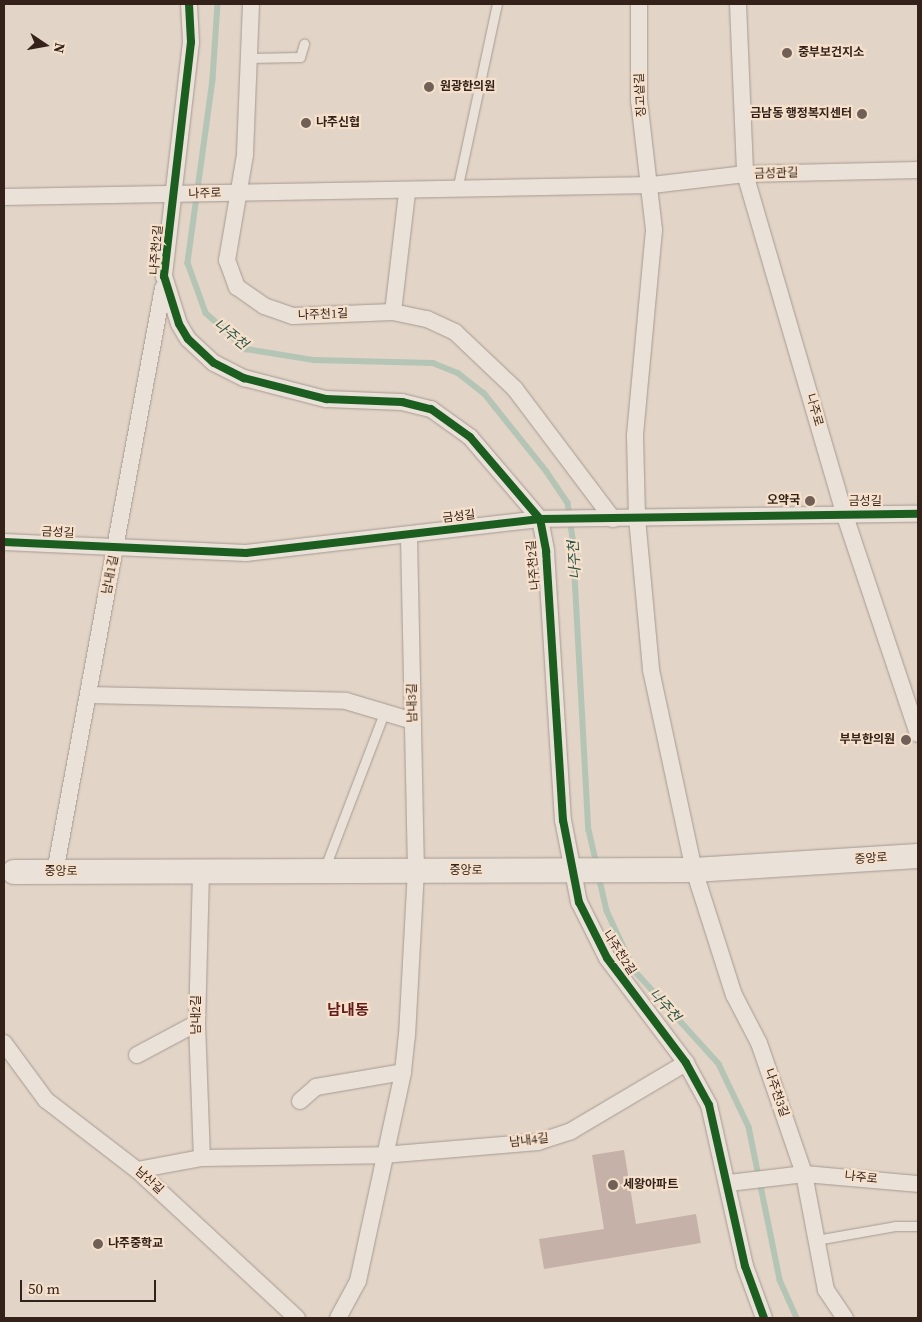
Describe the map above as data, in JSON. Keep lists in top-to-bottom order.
{
  "streets": {
    "street": [
      "징고샅길",
      "금성관길",
      "나주로",
      "나주천2길",
      "나주천1길",
      "금성길",
      "남내1길",
      "남내3길",
      "중앙로",
      "남내2길",
      "나주천3길",
      "남내4길",
      "남산길"
    ]
  },
  "crossings": [
    ["징고샅길", "나주로"],
    ["금성관길", "나주로"],
    ["나주로", "나주천2길"],
    ["나주로", "나주천1길"],
    ["나주로", "금성길"],
    ["나주로", "나주천3길"],
    ["나주천2길", "금성길"],
    ["나주천2길", "남내1길"],
    ["나주천2길", "중앙로"],
    ["나주천2길", "남내4길"],
    ["나주천1길", "금성길"],
    ["금성길", "남내1길"],
    ["금성길", "남내3길"],
    ["남내1길", "중앙로"],
    ["남내3길", "중앙로"],
    ["중앙로", "남내2길"],
    ["중앙로", "나주천3길"],
    ["남내2길", "남내4길"],
    ["남내4길", "남산길"]
  ],
  "districts": ["남내동"],
  "water": ["나주천"],
  "places": [
    "중부보건지소",
    "원광한의원",
    "금남동 행정복지센터",
    "나주신협",
    "오약국",
    "부부한의원",
    "세왕아파트",
    "나주중학교"
  ],
  "scale_bar": "50 m",
  "north": "right"
}
